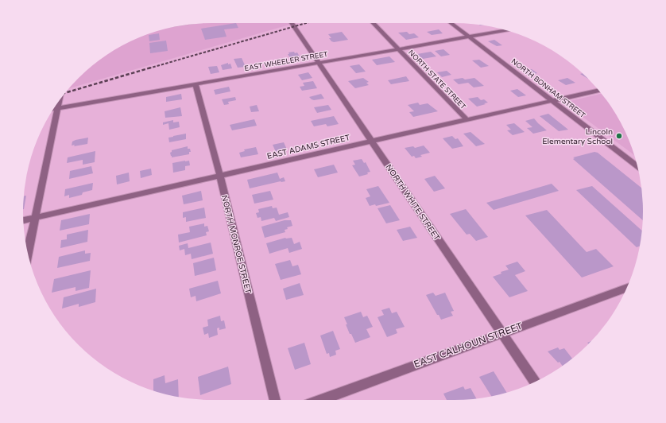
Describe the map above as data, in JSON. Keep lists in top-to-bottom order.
{
  "streets": {
    "street": [
      "EAST WHEELER STREET",
      "NORTH STATE STREET",
      "NORTH BONHAM STREET",
      "EAST ADAMS STREET",
      "NORTH WHITE STREET",
      "NORTH MONROE STREET",
      "EAST CALHOUN STREET"
    ]
  },
  "crossings": [
    ["EAST WHEELER STREET", "NORTH STATE STREET"],
    ["EAST WHEELER STREET", "NORTH BONHAM STREET"],
    ["EAST WHEELER STREET", "NORTH WHITE STREET"],
    ["EAST WHEELER STREET", "NORTH MONROE STREET"],
    ["NORTH STATE STREET", "EAST ADAMS STREET"],
    ["NORTH BONHAM STREET", "EAST ADAMS STREET"],
    ["EAST ADAMS STREET", "NORTH WHITE STREET"],
    ["EAST ADAMS STREET", "NORTH MONROE STREET"],
    ["NORTH WHITE STREET", "EAST CALHOUN STREET"]
  ],
  "places": ["Lincoln Elementary School"]
}
